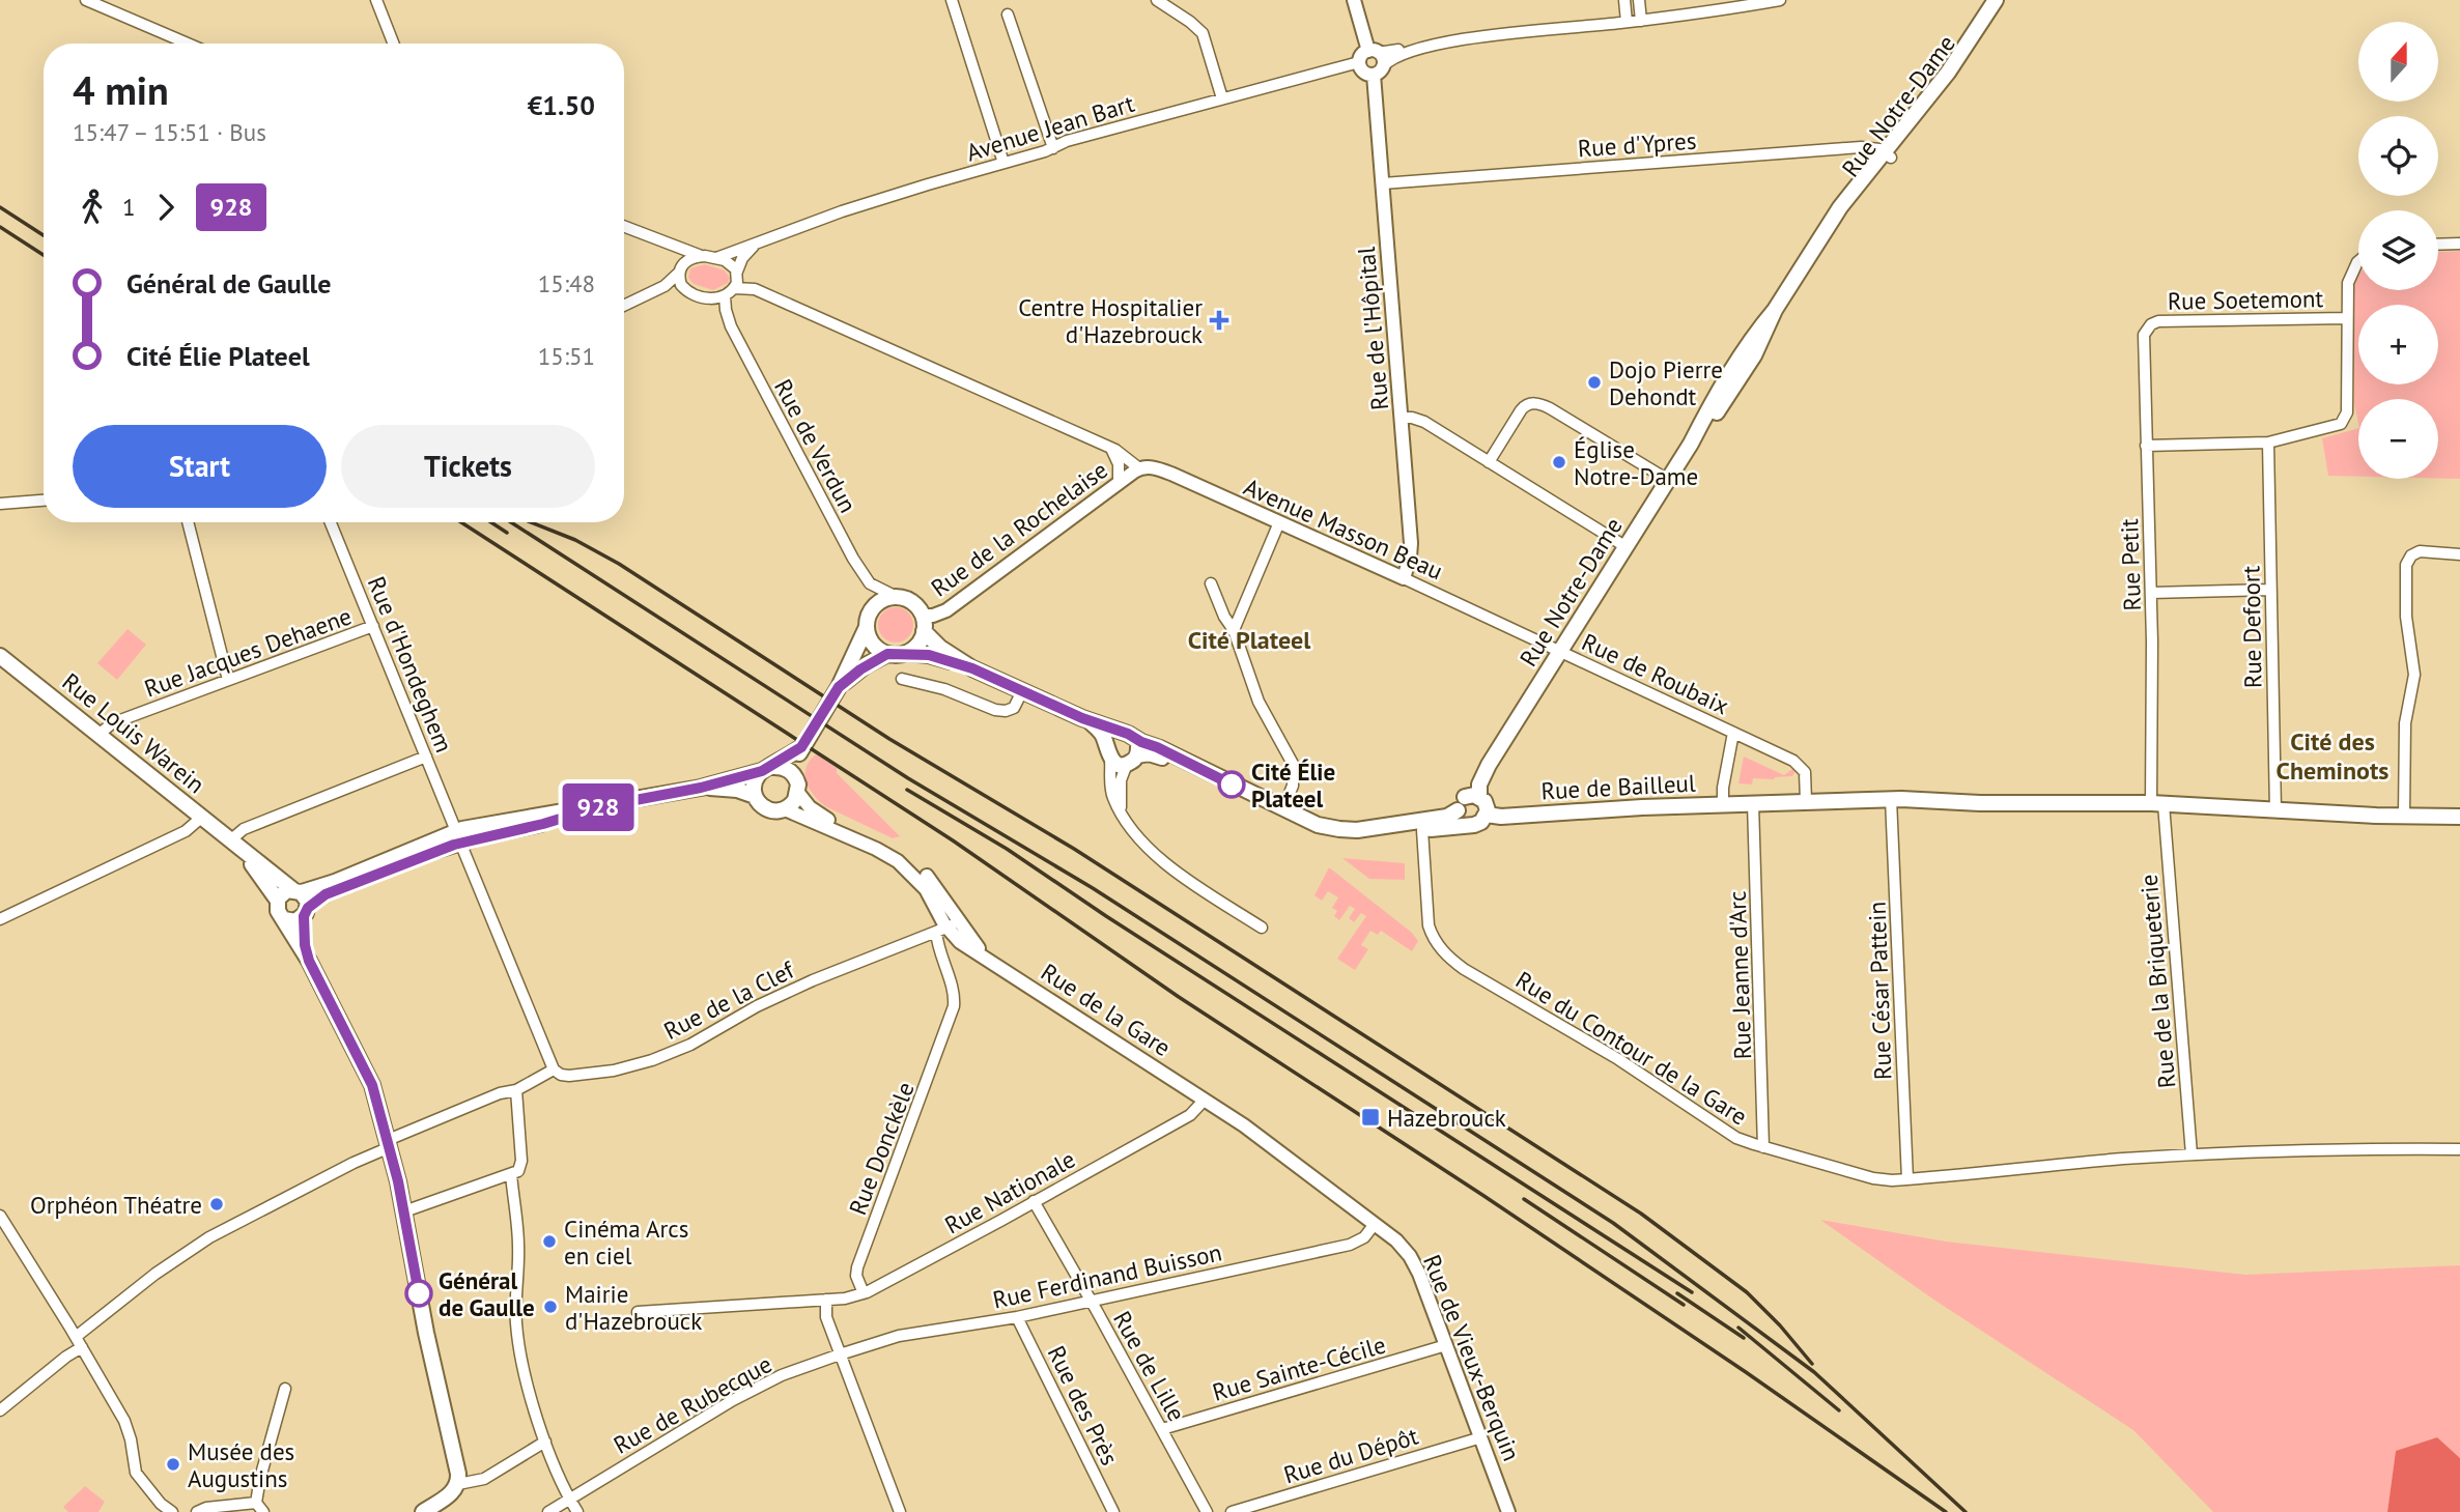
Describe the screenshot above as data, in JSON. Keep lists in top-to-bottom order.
{
  "streets": {
    "main road": ["Rue Notre-Dame", "Rue Louis Warein", "Rue de Bailleul"],
    "street": [
      "Avenue Jean Bart",
      "Rue d'Ypres",
      "Rue Soetemont",
      "Rue de l'Hôpital",
      "Rue de Verdun",
      "Rue de la Rochelaise",
      "Avenue Masson Beau",
      "Rue Petit",
      "Rue Defoort",
      "Rue Jacques Dehaene",
      "Rue d'Hondeghem",
      "Rue de Roubaix",
      "Rue Jeanne d'Arc",
      "Rue de la Briqueterie",
      "Rue César Pattein",
      "Rue de la Clef",
      "Rue de la Gare",
      "Rue du Contour de la Gare",
      "Rue Donckèle",
      "Rue Nationale",
      "Rue Ferdinand Buisson",
      "Rue de Vieux-Berquin",
      "Rue de Lille",
      "Rue Sainte-Cécile",
      "Rue de Rubecque",
      "Rue des Près",
      "Rue du Dépôt"
    ]
  },
  "crossings": [
    ["Rue Notre-Dame", "Rue d'Ypres"],
    ["Rue Notre-Dame", "Avenue Masson Beau"],
    ["Rue Notre-Dame", "Rue de Roubaix"],
    ["Rue Notre-Dame", "Rue de Bailleul"],
    ["Avenue Jean Bart", "Rue de Verdun"],
    ["Avenue Jean Bart", "Avenue Masson Beau"],
    ["Rue d'Ypres", "Rue de l'Hôpital"],
    ["Rue Soetemont", "Rue Petit"],
    ["Rue de l'Hôpital", "Avenue Masson Beau"],
    ["Rue de Verdun", "Rue de la Rochelaise"],
    ["Rue de Verdun", "Avenue Masson Beau"],
    ["Rue de la Rochelaise", "Avenue Masson Beau"],
    ["Avenue Masson Beau", "Rue de Roubaix"],
    ["Rue Petit", "Rue de la Briqueterie"],
    ["Rue Jacques Dehaene", "Rue d'Hondeghem"],
    ["Rue Jacques Dehaene", "Rue Louis Warein"],
    ["Rue d'Hondeghem", "Rue de la Clef"],
    ["Rue de Roubaix", "Rue de Bailleul"],
    ["Rue de Bailleul", "Rue Jeanne d'Arc"],
    ["Rue de Bailleul", "Rue César Pattein"],
    ["Rue Jeanne d'Arc", "Rue du Contour de la Gare"],
    ["Rue de la Briqueterie", "Rue du Contour de la Gare"],
    ["Rue César Pattein", "Rue du Contour de la Gare"],
    ["Rue de la Clef", "Rue de la Gare"],
    ["Rue de la Clef", "Rue Donckèle"],
    ["Rue de la Gare", "Rue Donckèle"],
    ["Rue de la Gare", "Rue Nationale"],
    ["Rue de la Gare", "Rue de Vieux-Berquin"],
    ["Rue Donckèle", "Rue Nationale"],
    ["Rue Nationale", "Rue de Vieux-Berquin"],
    ["Rue Nationale", "Rue de Lille"],
    ["Rue Ferdinand Buisson", "Rue de Vieux-Berquin"],
    ["Rue Ferdinand Buisson", "Rue de Lille"],
    ["Rue Ferdinand Buisson", "Rue de Rubecque"],
    ["Rue Ferdinand Buisson", "Rue des Près"],
    ["Rue de Vieux-Berquin", "Rue Sainte-Cécile"],
    ["Rue de Vieux-Berquin", "Rue du Dépôt"],
    ["Rue de Lille", "Rue Sainte-Cécile"]
  ],
  "districts": ["Cité Plateel", "Cité des Cheminots"],
  "places": {
    "health": ["Centre Hospitalier d'Hazebrouck"],
    "other": [
      "Dojo Pierre Dehondt",
      "Église Notre-Dame",
      "Cité Élie Plateel",
      "Orphéon Théatre",
      "Cinéma Arcs en ciel",
      "Général de Gaulle",
      "Mairie d'Hazebrouck",
      "Musée des Augustins"
    ],
    "transit": ["Hazebrouck"]
  },
  "lines": ["bus line 928"],
  "north": "top",
  "page": {
    "on_map": "928",
    "map_buttons": ["+", "−"],
    "heading": ["4 min", "15:47 – 15:51 · Bus", "€1.50"],
    "legs": ["1", "928"],
    "list": [
      {
        "name": "Général de Gaulle",
        "value": "15:48"
      },
      {
        "name": "Cité Élie Plateel",
        "value": "15:51"
      }
    ],
    "buttons": ["Start", "Tickets"]
  }
}
